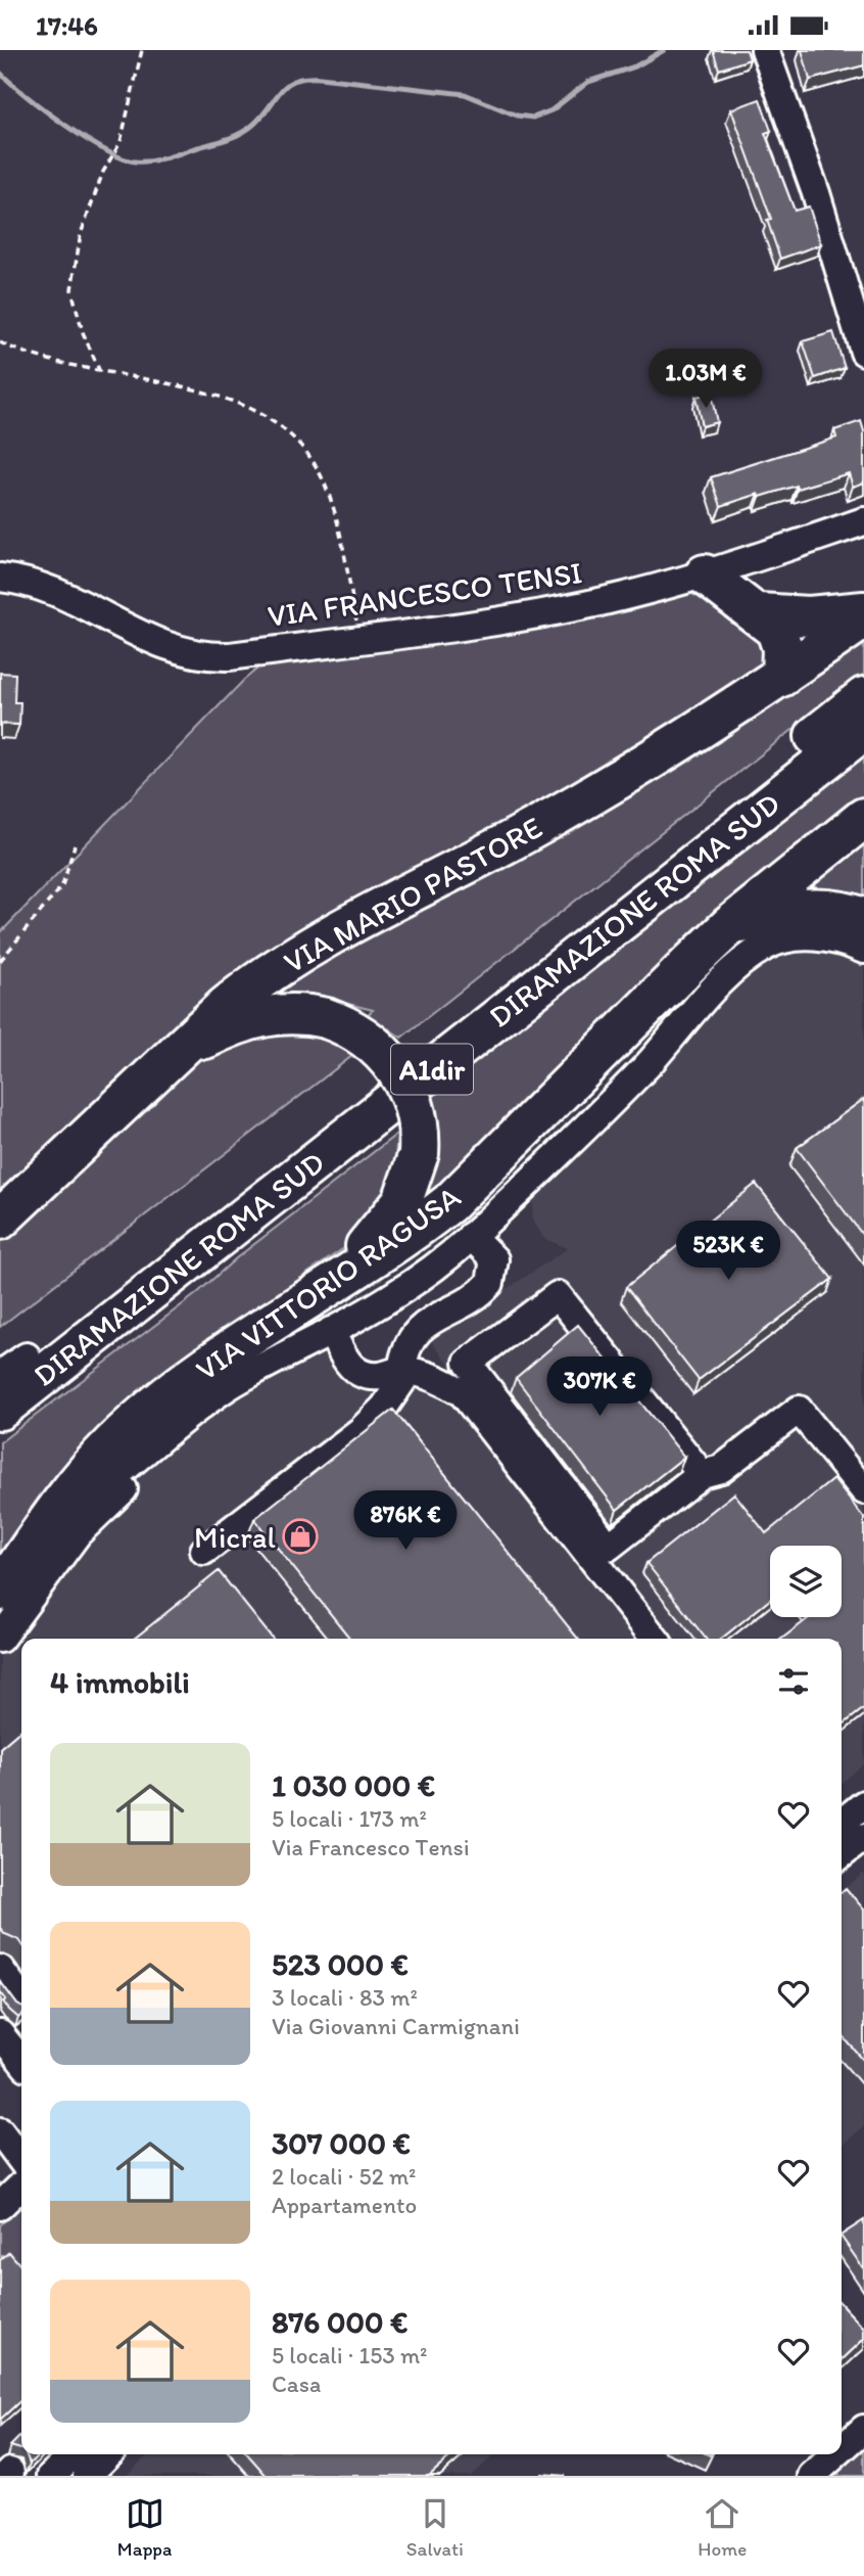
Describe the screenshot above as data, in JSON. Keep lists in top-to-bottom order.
{
  "streets": {
    "highway": [
      "VIA MARIO PASTORE",
      "DIRAMAZIONE ROMA SUD",
      "A1dir",
      "VIA VITTORIO RAGUSA"
    ],
    "street": ["VIA FRANCESCO TENSI"]
  },
  "places": {
    "shop": ["Micral"]
  },
  "page": {
    "status": "17:46",
    "price": [
      "1.03M €",
      "523K €",
      "307K €",
      "876K €"
    ],
    "heading": "4 immobili",
    "list": [
      {
        "name": "1 030 000 €",
        "note": "5 locali · 173 m² · Via Francesco Tensi"
      },
      {
        "name": "523 000 €",
        "note": "3 locali · 83 m² · Via Giovanni Carmignani"
      },
      {
        "name": "307 000 €",
        "note": "2 locali · 52 m² · Appartamento"
      },
      {
        "name": "876 000 €",
        "note": "5 locali · 153 m² · Casa"
      }
    ],
    "tabs": ["Mappa", "Salvati", "Home"]
  }
}
